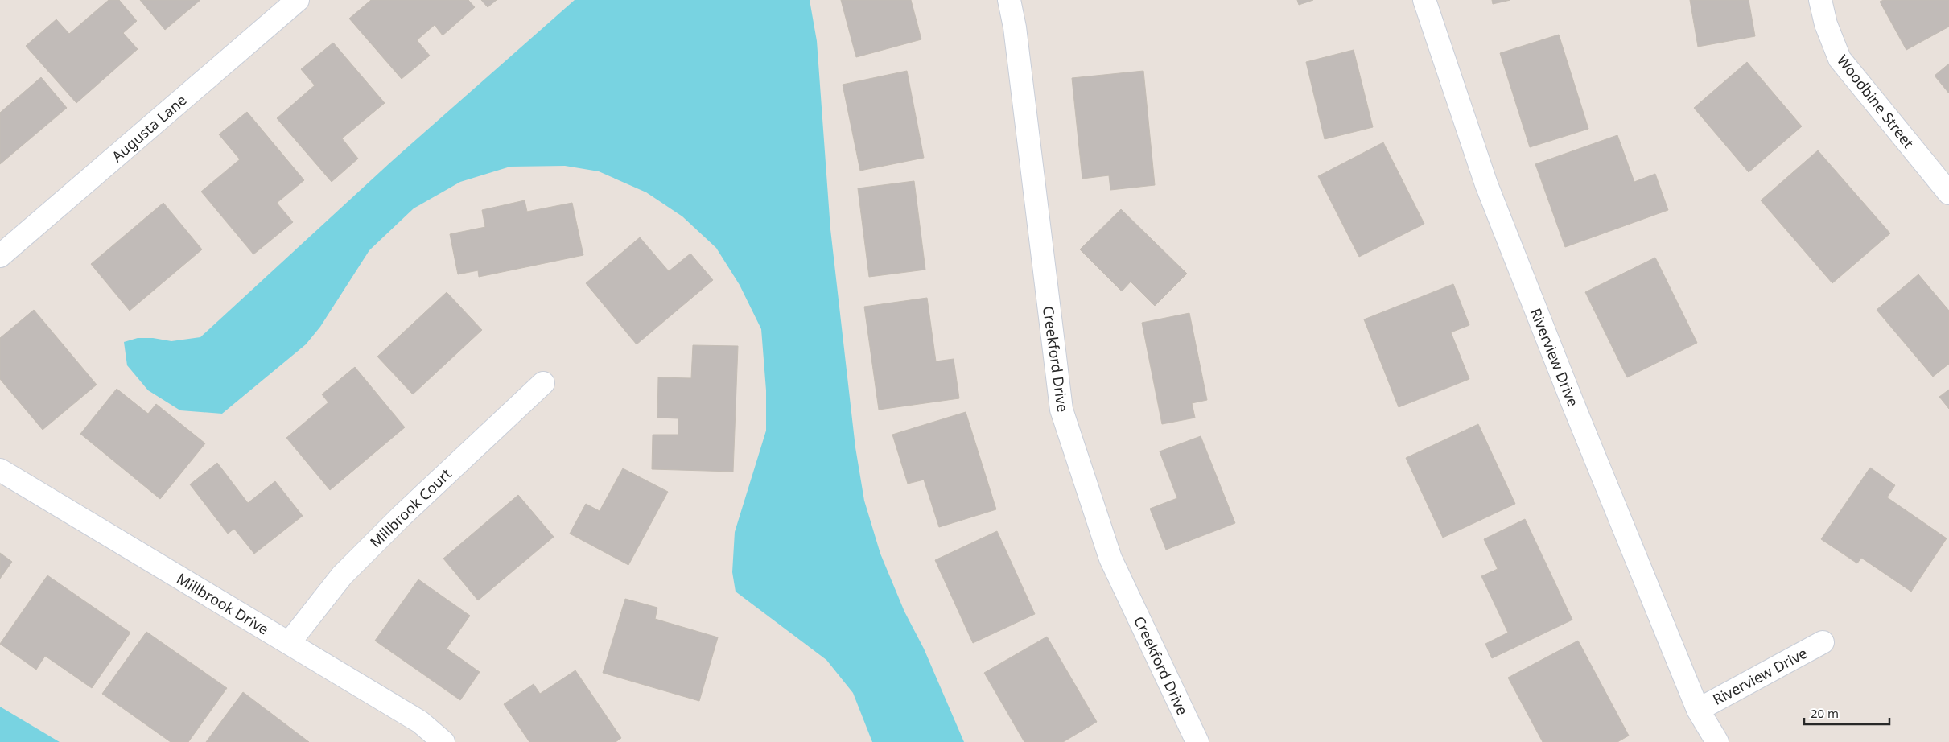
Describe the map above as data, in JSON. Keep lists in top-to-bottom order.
{
  "streets": {
    "street": [
      "Woodbine Street",
      "Augusta Lane",
      "Riverview Drive",
      "Creekford Drive",
      "Millbrook Court",
      "Millbrook Drive"
    ]
  },
  "crossings": [
    ["Millbrook Court", "Millbrook Drive"]
  ],
  "scale_bar": "20 m"
}
